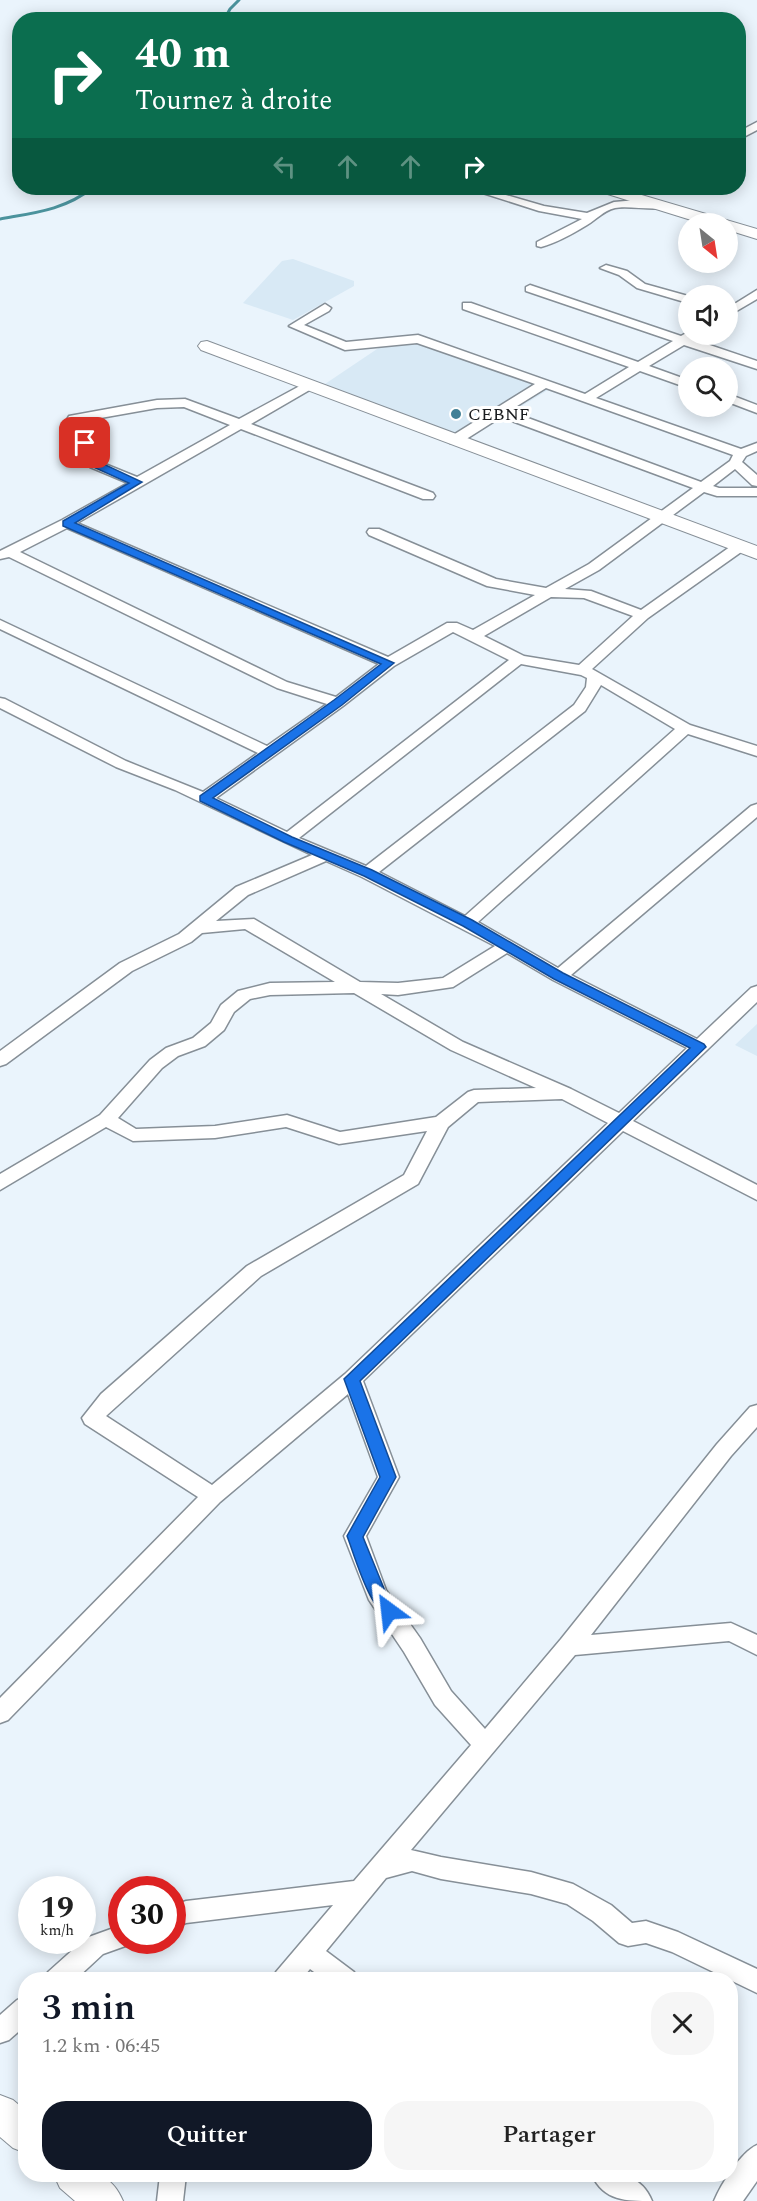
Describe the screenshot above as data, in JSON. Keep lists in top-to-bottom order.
{
  "places": ["CEBNF"],
  "north": "bottom right",
  "page": {
    "turn": ["40 m", "Tournez à droite"],
    "speed": "19 km/h",
    "limit": "30",
    "heading": ["3 min", "1.2 km · 06:45"],
    "buttons": ["Quitter", "Partager"]
  }
}
